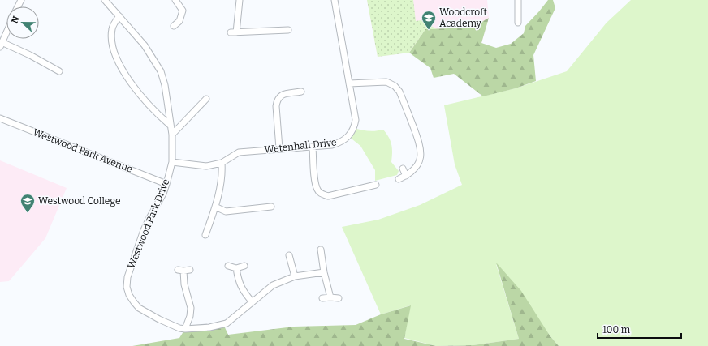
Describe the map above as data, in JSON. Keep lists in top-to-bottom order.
{
  "streets": {
    "street": ["Wetenhall Drive", "Westwood Park Avenue", "Westwood Park Drive"]
  },
  "crossings": [
    ["Wetenhall Drive", "Westwood Park Drive"],
    ["Westwood Park Avenue", "Westwood Park Drive"]
  ],
  "places": {
    "school or university": ["Woodcroft Academy", "Westwood College"]
  },
  "scale_bar": "100 m",
  "north": "left"
}
